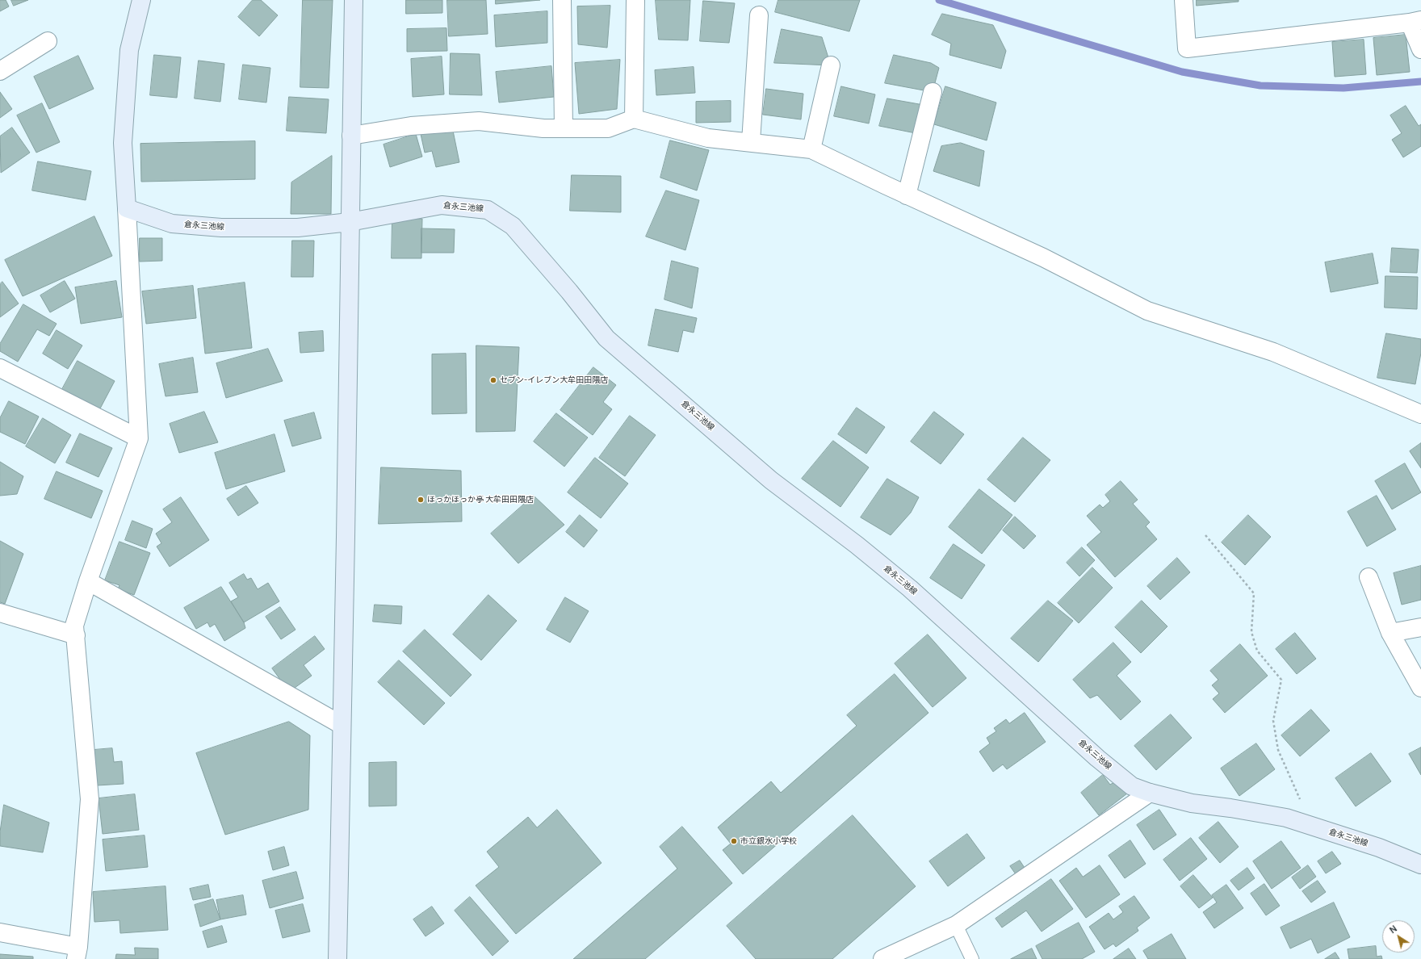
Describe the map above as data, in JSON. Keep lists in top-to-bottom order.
{
  "streets": {
    "main road": ["倉永三池線"]
  },
  "places": ["セブン-イレブン大牟田田隈店", "ほっかほっか亭 大牟田田隈店", "市立銀水小学校"],
  "north": "top left"
}
